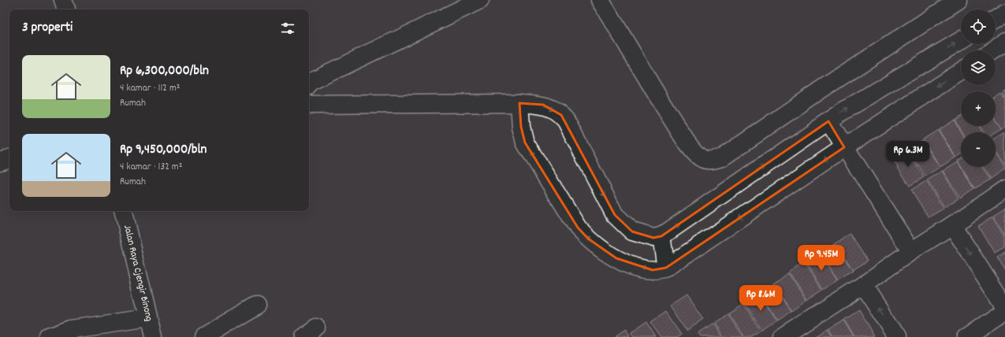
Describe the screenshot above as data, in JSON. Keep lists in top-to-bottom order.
{
  "streets": {
    "street": ["Jalan Raya Cjengir Binong"]
  },
  "page": {
    "map_buttons": ["+", "−"],
    "heading": "3 properti",
    "list": [
      {
        "name": "Rp 6,300,000/bln",
        "note": "4 kamar · 112 m² · Rumah"
      },
      {
        "name": "Rp 9,450,000/bln",
        "note": "4 kamar · 132 m² · Rumah"
      }
    ],
    "price": ["Rp 6.3M", "Rp 9.45M", "Rp 8.6M"]
  }
}
